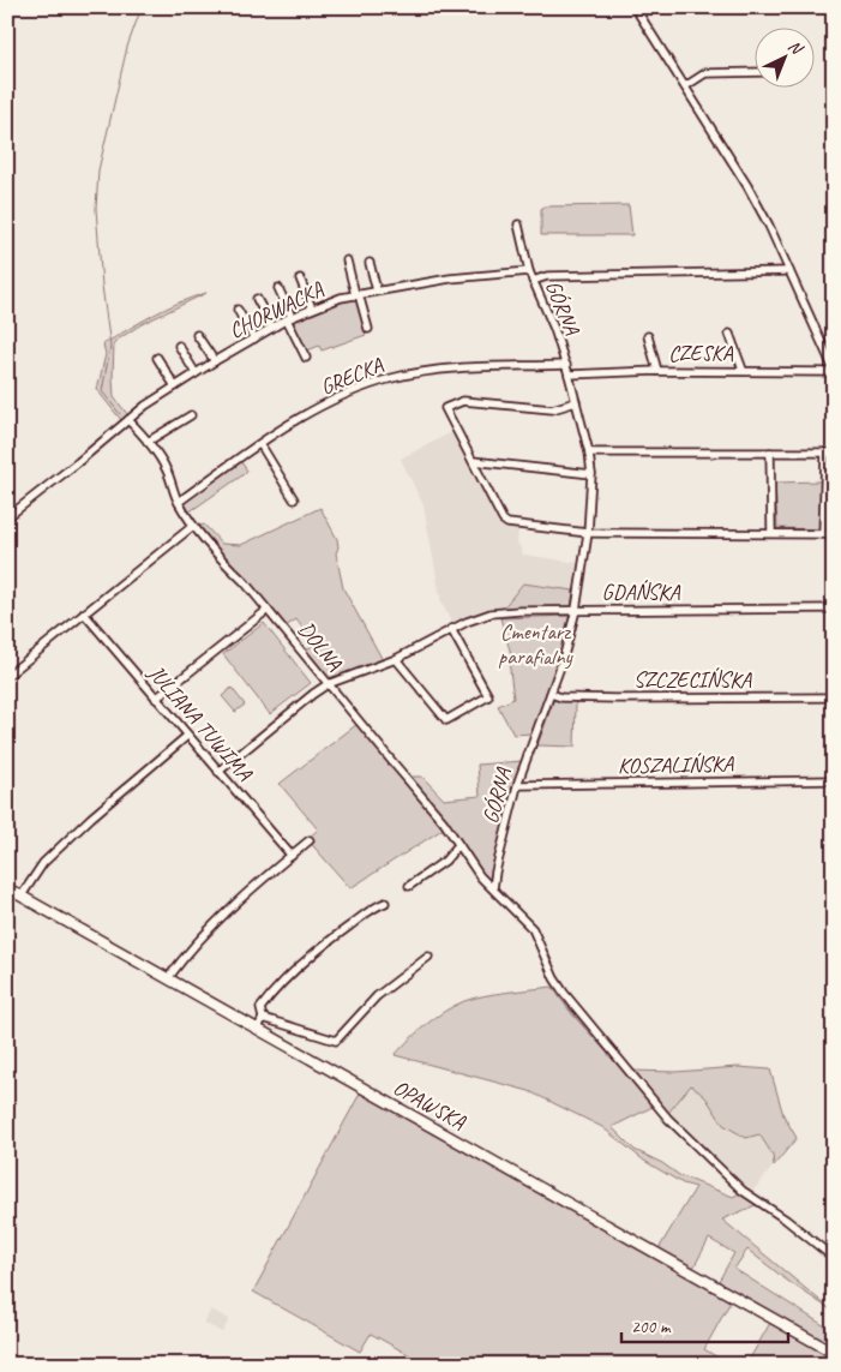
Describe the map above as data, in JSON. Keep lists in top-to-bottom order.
{
  "streets": {
    "main road": ["OPAWSKA"],
    "street": [
      "GÓRNA",
      "CHORWACKA",
      "CZESKA",
      "GRECKA",
      "GDAŃSKA",
      "DOLNA",
      "SZCZECIŃSKA",
      "JULIANA TUWIMA",
      "KOSZALIŃSKA"
    ]
  },
  "crossings": [
    ["GÓRNA", "CHORWACKA"],
    ["GÓRNA", "CZESKA"],
    ["GÓRNA", "GRECKA"],
    ["GÓRNA", "GDAŃSKA"],
    ["GÓRNA", "DOLNA"],
    ["GÓRNA", "SZCZECIŃSKA"],
    ["GÓRNA", "KOSZALIŃSKA"],
    ["CHORWACKA", "DOLNA"],
    ["GRECKA", "DOLNA"],
    ["GDAŃSKA", "DOLNA"],
    ["GDAŃSKA", "JULIANA TUWIMA"]
  ],
  "parks": ["Cmentarz parafialny"],
  "scale_bar": "200 m",
  "north": "top right"
}
